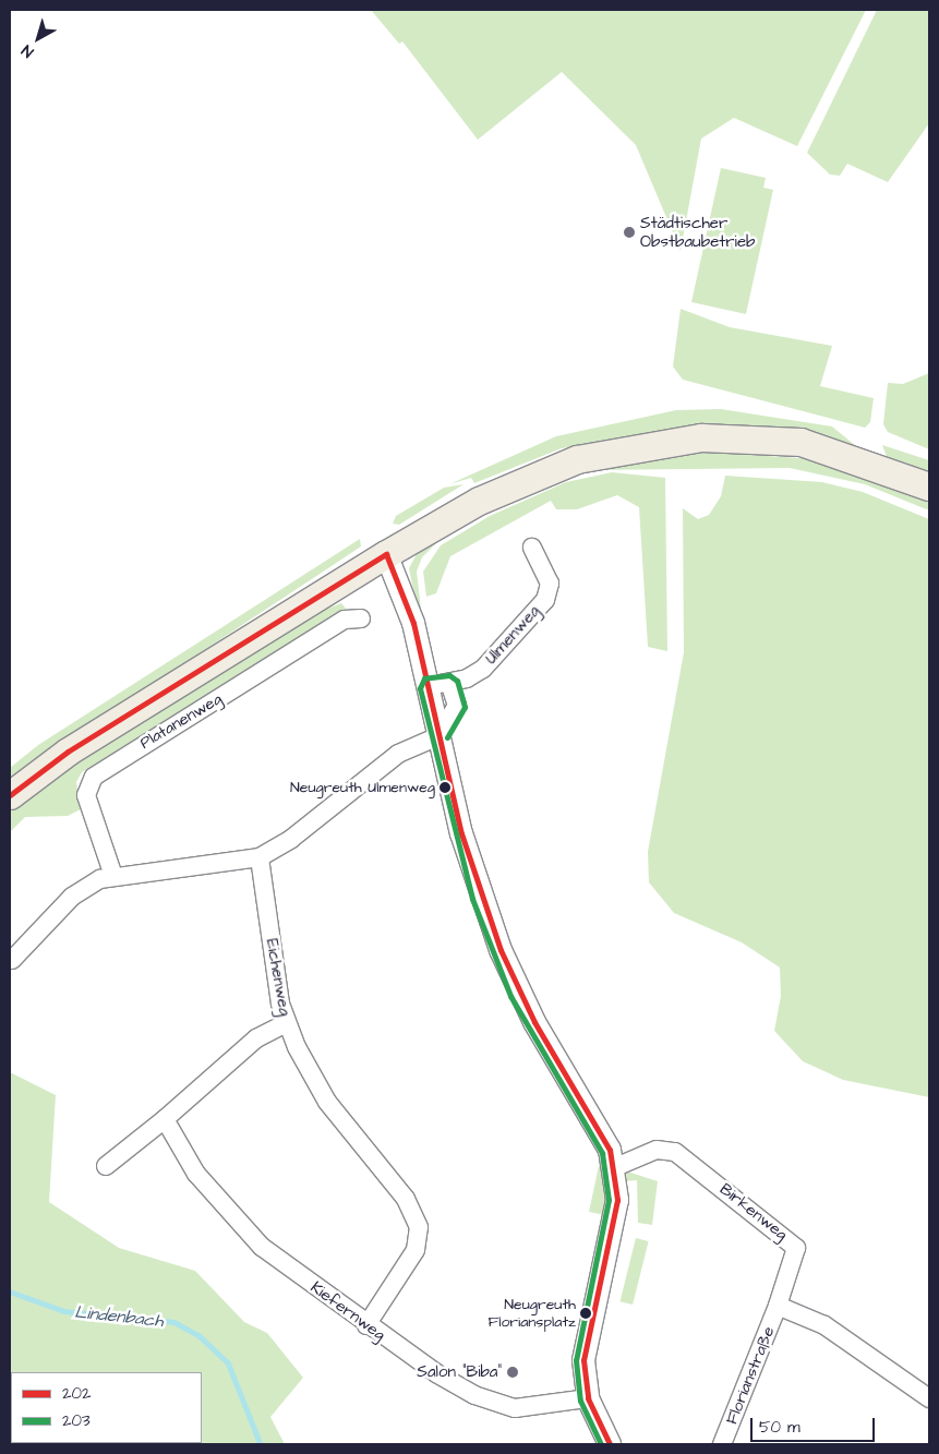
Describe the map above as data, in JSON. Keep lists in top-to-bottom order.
{
  "streets": {
    "street": [
      "Ulmenweg",
      "Platanenweg",
      "Eichenweg",
      "Birkenweg",
      "Kiefernweg",
      "Florianstraße"
    ]
  },
  "crossings": [
    ["Eichenweg", "Kiefernweg"],
    ["Birkenweg", "Florianstraße"]
  ],
  "water": ["Lindenbach"],
  "places": [
    "Städtischer Obstbaubetrieb",
    "Neugreuth Ulmenweg",
    "Neugreuth Floriansplatz",
    "Salon \"Biba\""
  ],
  "lines": ["transit line 202", "transit line 203"],
  "legend": ["202", "203"],
  "scale_bar": "50 m",
  "north": "bottom left"
}
